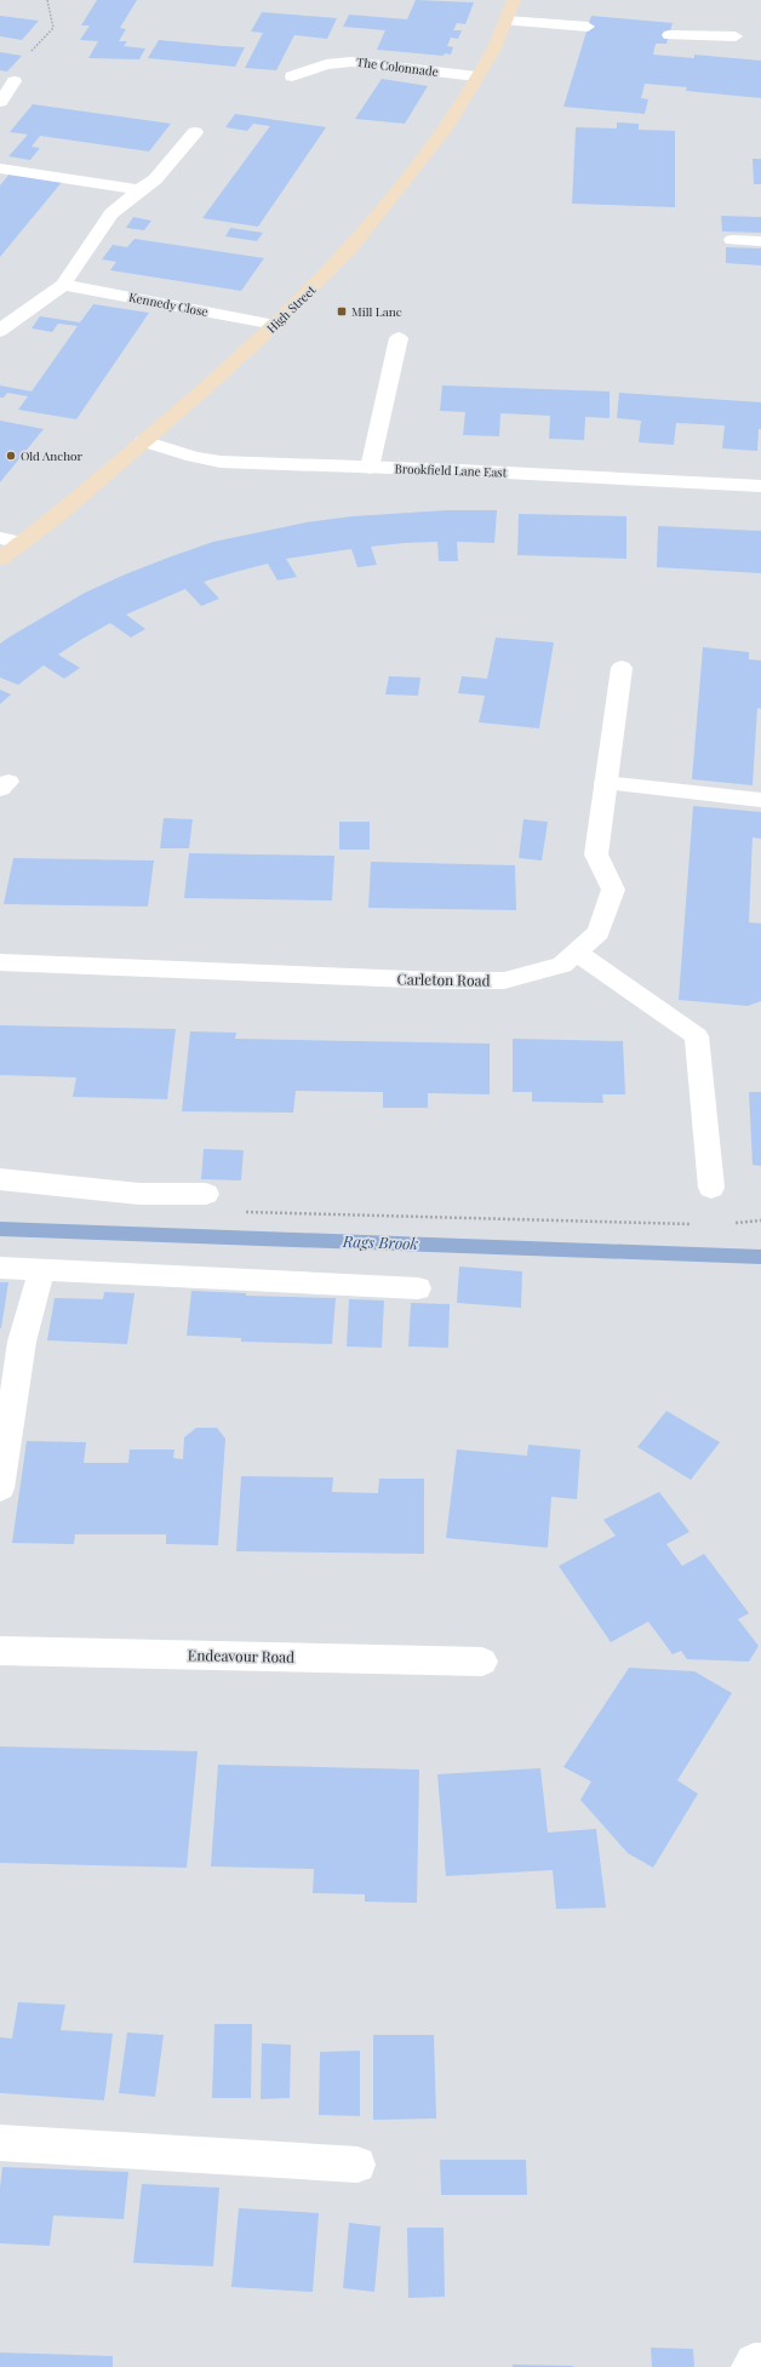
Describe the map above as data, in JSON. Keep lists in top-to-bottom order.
{
  "streets": {
    "main road": ["High Street"],
    "street": [
      "The Colonnade",
      "Kennedy Close",
      "Brookfield Lane East",
      "Carleton Road",
      "Endeavour Road"
    ]
  },
  "crossings": [
    ["The Colonnade", "High Street"],
    ["Kennedy Close", "High Street"],
    ["High Street", "Brookfield Lane East"]
  ],
  "water": ["Rags Brook"],
  "places": {
    "transit": ["Mill Lane"],
    "other": ["Old Anchor"]
  }
}
